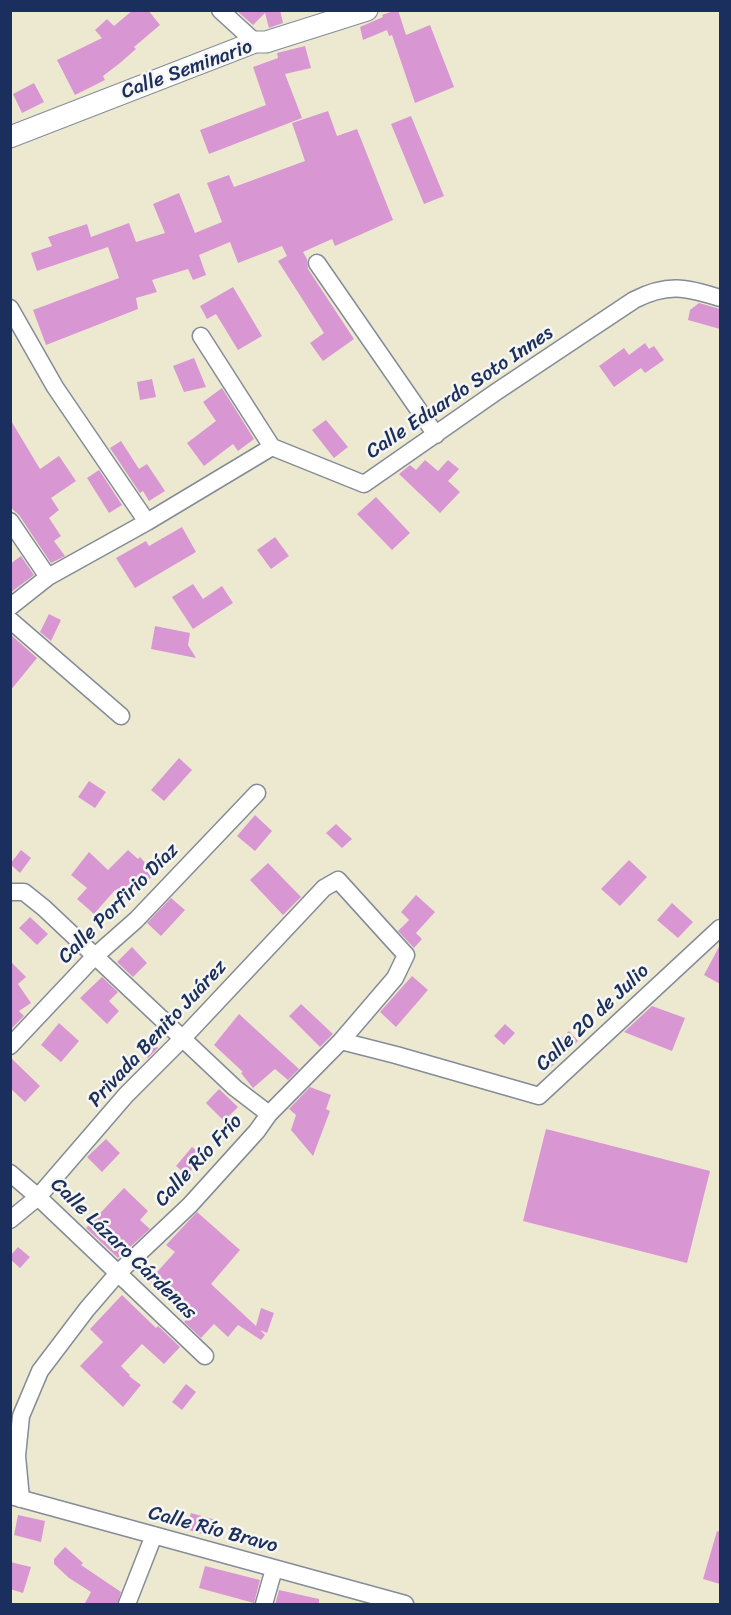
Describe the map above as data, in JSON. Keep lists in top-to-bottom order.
{
  "streets": {
    "street": [
      "Calle Seminario",
      "Calle Eduardo Soto Innes",
      "Calle Porfirio Díaz",
      "Calle 20 de Julio",
      "Privada Benito Juárez",
      "Calle Río Frío",
      "Calle Lázaro Cárdenas",
      "Calle Río Bravo"
    ]
  },
  "crossings": [
    ["Calle 20 de Julio", "Calle Río Frío"],
    ["Privada Benito Juárez", "Calle Río Frío"],
    ["Privada Benito Juárez", "Calle Lázaro Cárdenas"],
    ["Calle Río Frío", "Calle Lázaro Cárdenas"],
    ["Calle Río Frío", "Calle Río Bravo"]
  ]
}
